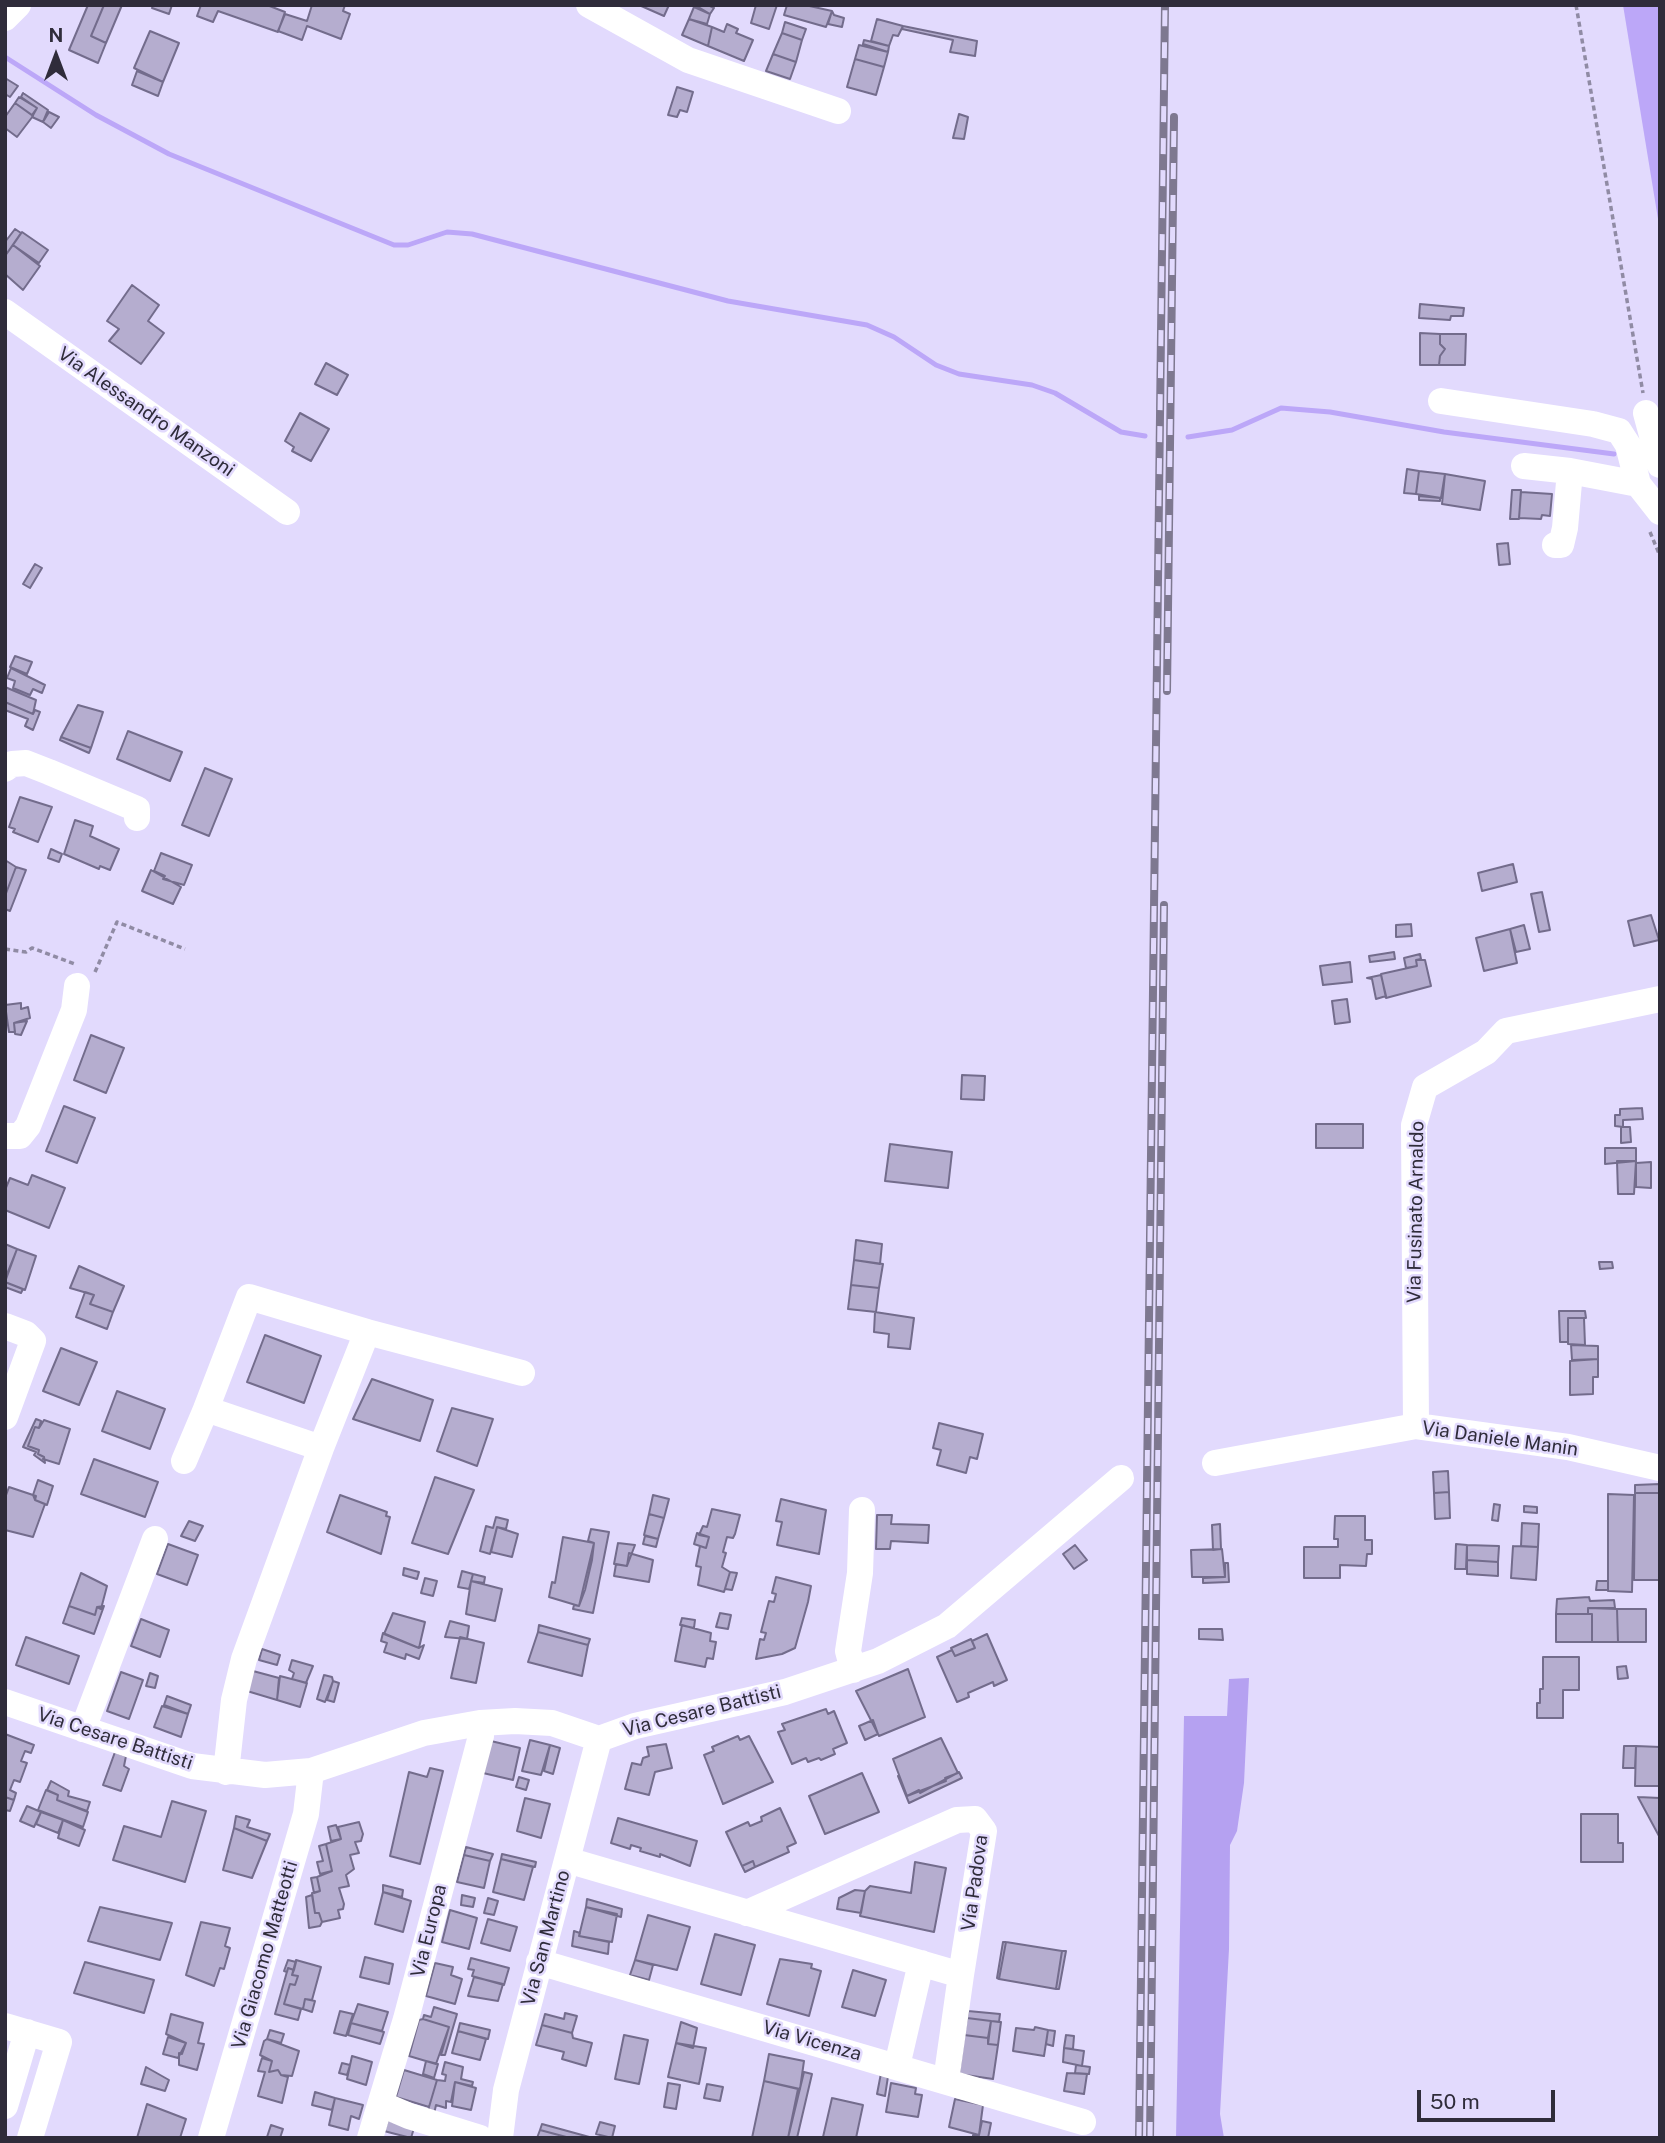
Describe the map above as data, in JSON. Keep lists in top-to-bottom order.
{
  "streets": {
    "street": [
      "Via Alessandro Manzoni",
      "Via Fusinato Arnaldo",
      "Via Daniele Manin",
      "Via Cesare Battisti",
      "Via Padova",
      "Via Europa",
      "Via San Martino",
      "Via Giacomo Matteotti",
      "Via Vicenza"
    ]
  },
  "crossings": [
    ["Via Fusinato Arnaldo", "Via Daniele Manin"],
    ["Via Cesare Battisti", "Via Europa"],
    ["Via Cesare Battisti", "Via San Martino"],
    ["Via Cesare Battisti", "Via Giacomo Matteotti"],
    ["Via San Martino", "Via Vicenza"]
  ],
  "scale_bar": "50 m",
  "north": "top"
}
